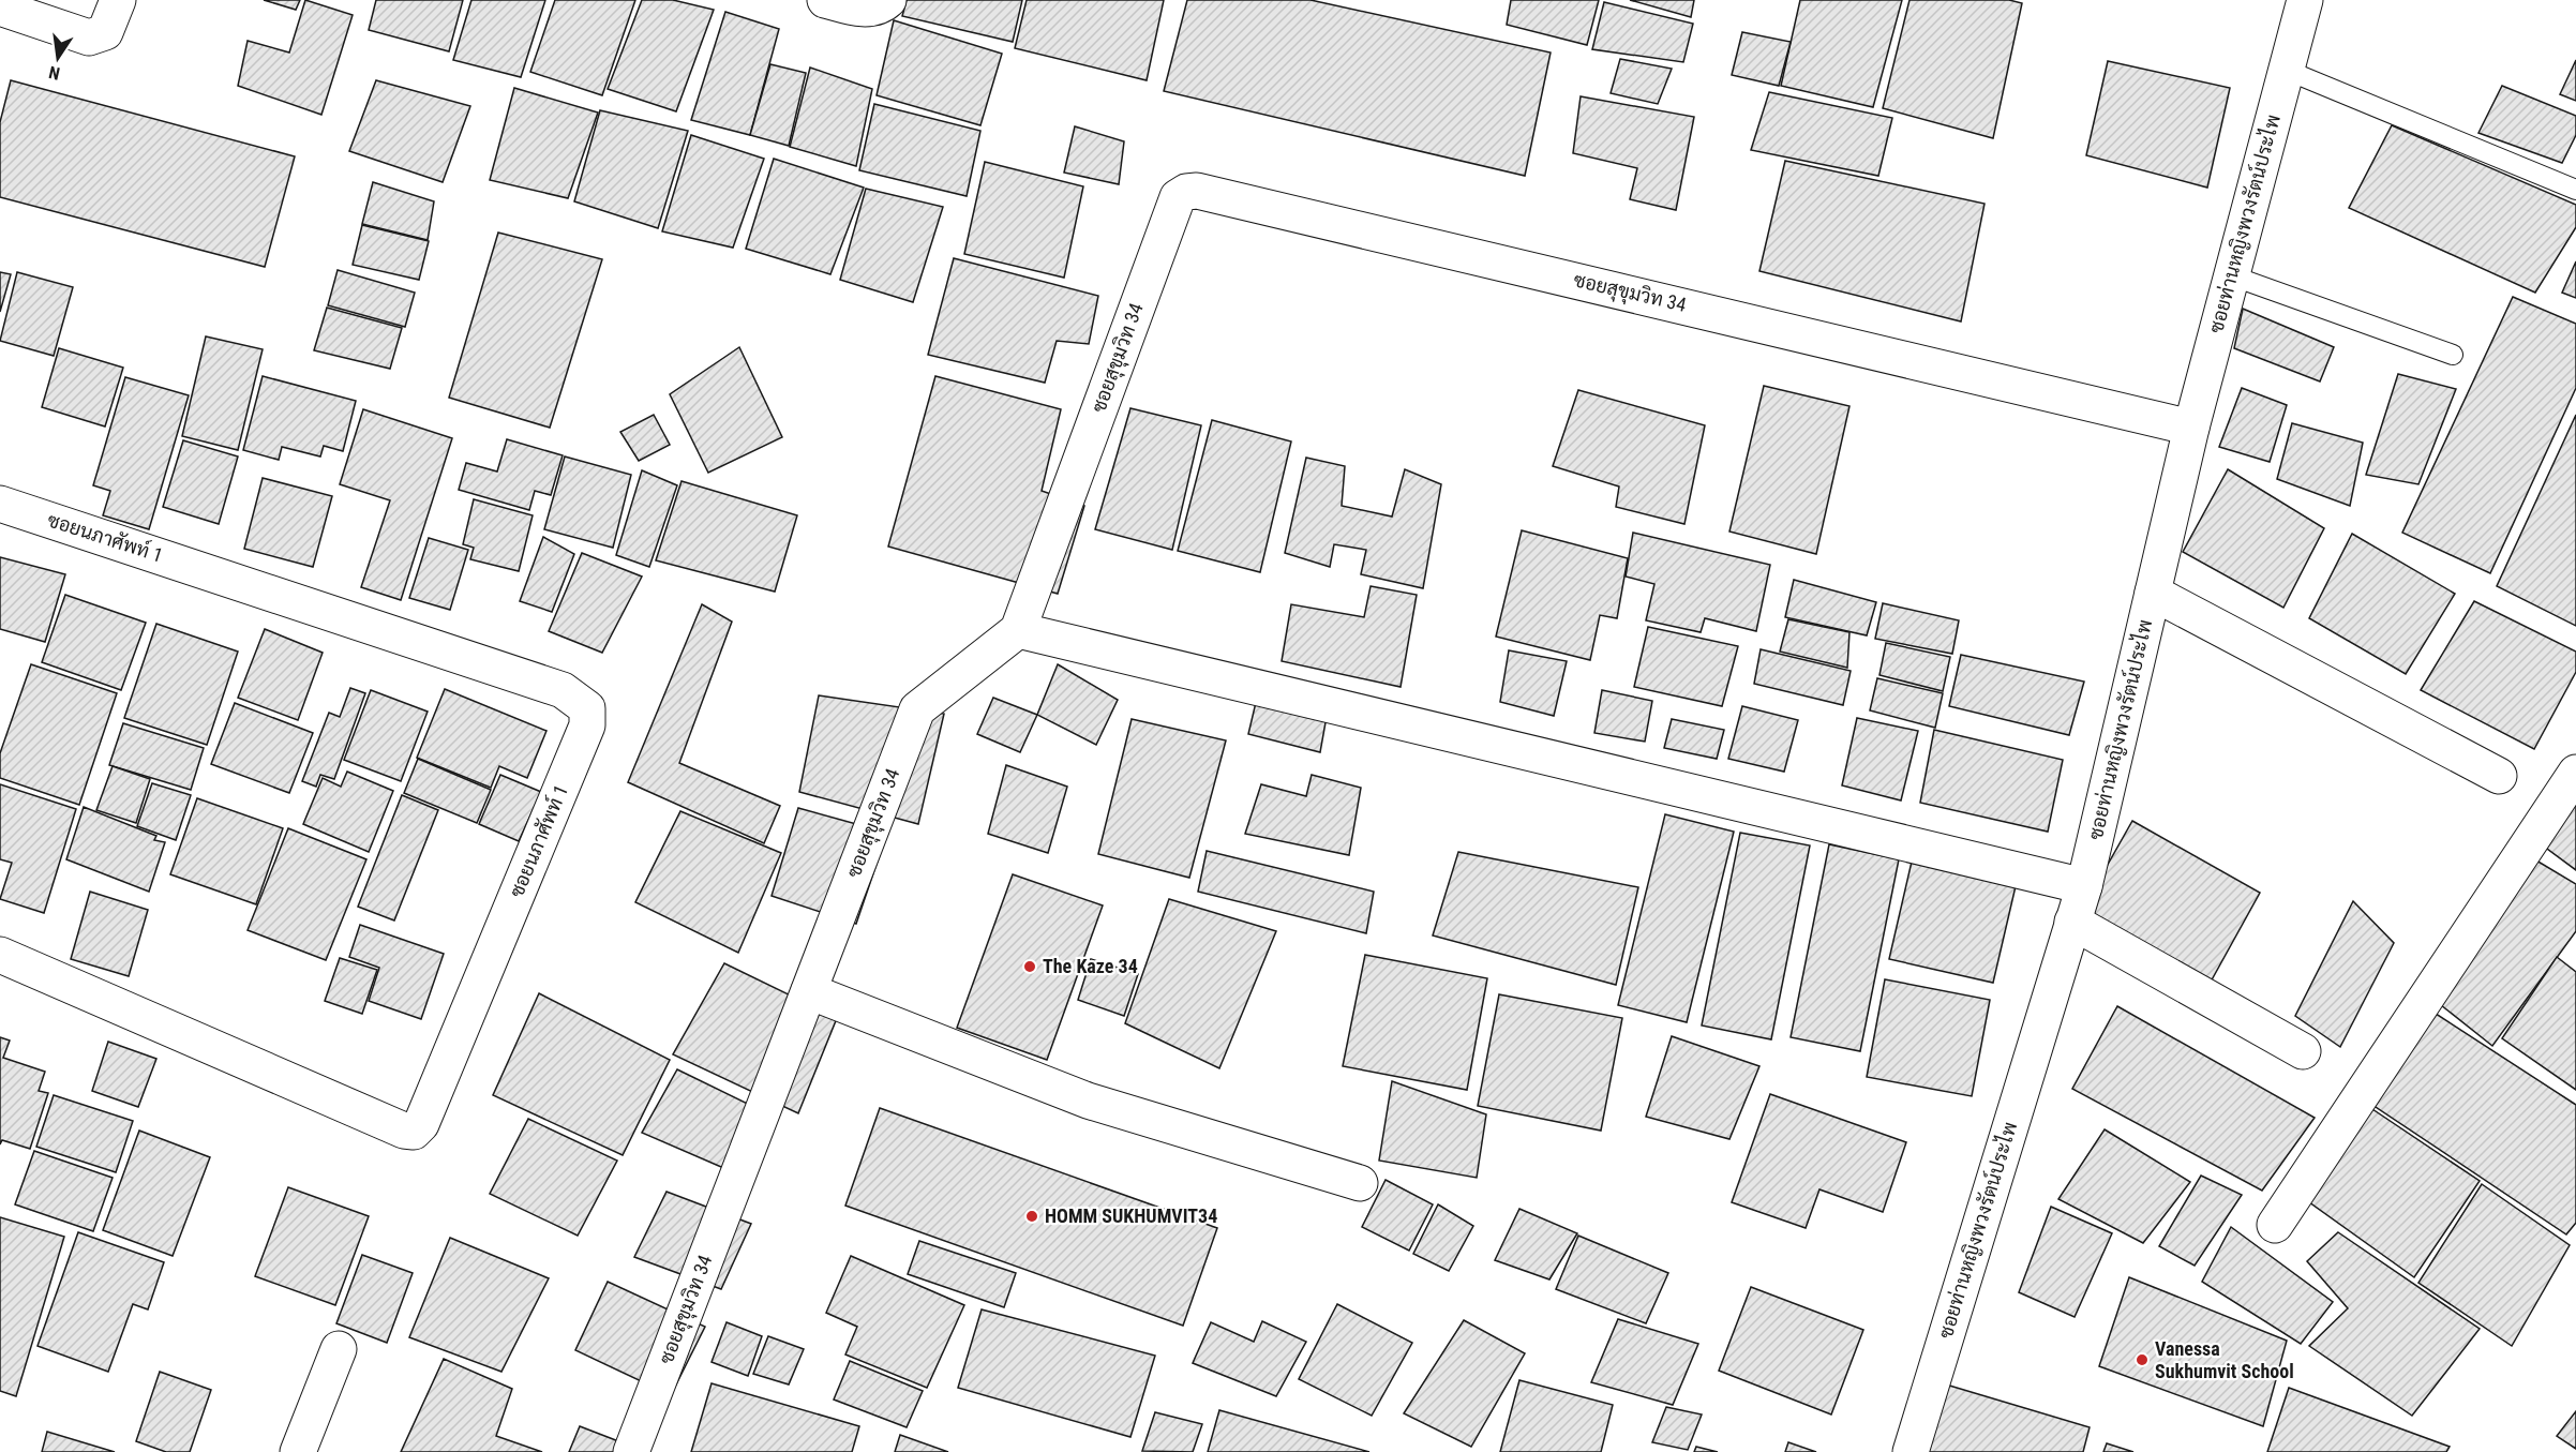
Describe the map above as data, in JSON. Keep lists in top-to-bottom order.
{
  "streets": {
    "street": ["ซอยท่านหญิงพวงรัตน์ประไพ", "ซอยสุขุมวิท 34", "ซอยนภาศัพท์ 1"]
  },
  "crossings": [
    ["ซอยท่านหญิงพวงรัตน์ประไพ", "ซอยสุขุมวิท 34"]
  ],
  "places": ["The Kaze 34", "HOMM SUKHUMVIT34", "Vanessa Sukhumvit School"],
  "north": "bottom"
}
